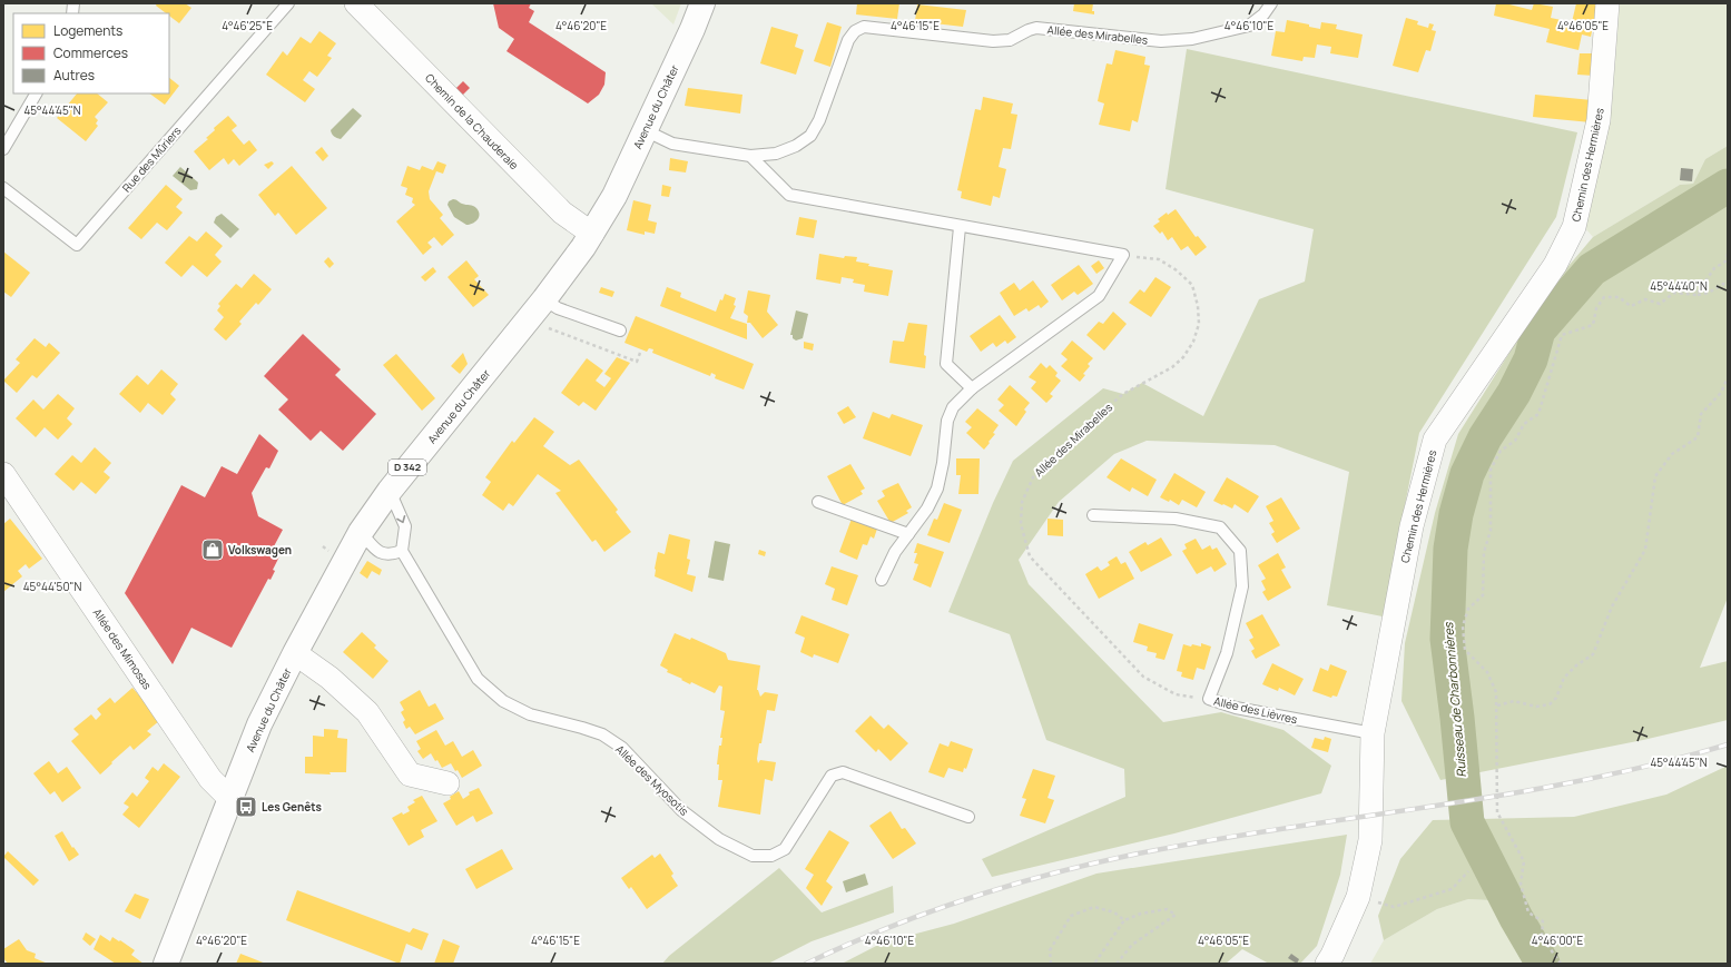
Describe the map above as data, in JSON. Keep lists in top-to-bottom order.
{
  "streets": {
    "main road": ["Avenue du Châter", "D 342"],
    "street": ["Chemin de la Chauderaie", "Chemin des Hermières", "Allée des Mimosas"],
    "lane": [
      "Allée des Mirabelles",
      "Rue des Mûriers",
      "Allée des Lièvres",
      "Allée des Myosotis"
    ]
  },
  "crossings": [
    ["Allée des Mirabelles", "Avenue du Châter"],
    ["Allée des Mirabelles", "Allée des Lièvres"],
    ["Avenue du Châter", "Chemin de la Chauderaie"],
    ["Avenue du Châter", "Allée des Mimosas"],
    ["Chemin des Hermières", "Allée des Lièvres"]
  ],
  "water": ["Ruisseau de Charbonnières"],
  "places": {
    "shop": ["Volkswagen"],
    "bus stop": ["Les Genêts"]
  },
  "legend": ["Logements", "Commerces", "Autres"],
  "coordinates": [
    "4°46'25\"E",
    "4°46'20\"E",
    "4°46'15\"E",
    "4°46'10\"E",
    "4°46'05\"E",
    "45°44'45\"N",
    "45°44'40\"N",
    "45°44'50\"N",
    "4°46'00\"E"
  ]
}
